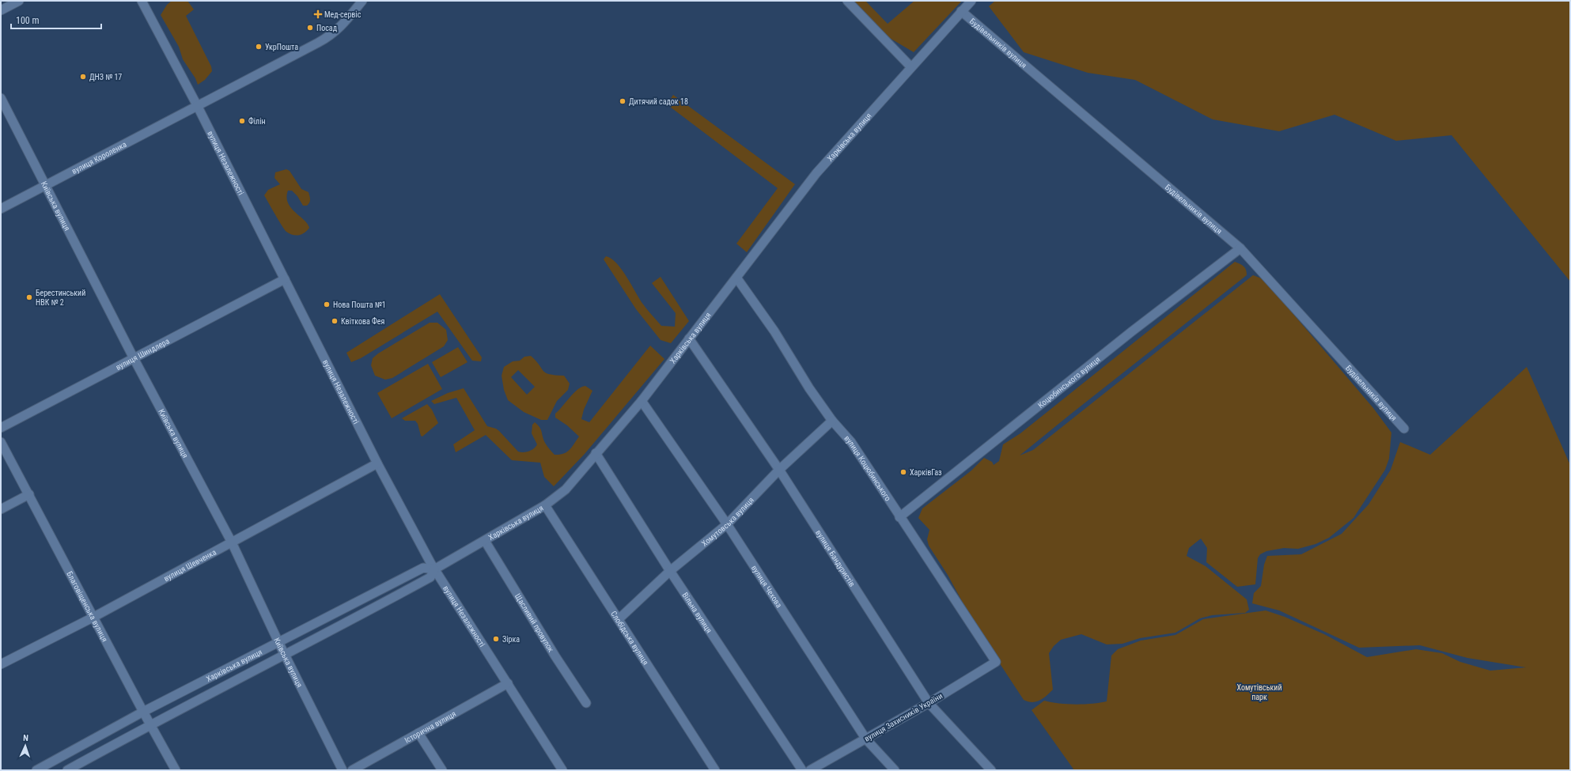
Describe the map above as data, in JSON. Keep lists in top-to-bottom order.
{
  "streets": {
    "street": [
      "Будівельників вулиця",
      "Харківська вулиця",
      "вулиця Короленка",
      "вулиця Незалежності",
      "Київська вулиця",
      "вулиця Шиндлера",
      "Коцюбинського вулиця",
      "вулиця Коцюбинського",
      "Хомутовська вулиця",
      "вулиця Бандуристів",
      "вулиця Шевченка",
      "вулиця Чехова",
      "Благовіщенська вулиця",
      "Вільна вулиця",
      "Щасливий провулок",
      "Слобідська вулиця",
      "вулиця Захисників України",
      "Історична вулиця"
    ]
  },
  "crossings": [
    ["Будівельників вулиця", "Харківська вулиця"],
    ["Будівельників вулиця", "Коцюбинського вулиця"],
    ["Харківська вулиця", "вулиця Незалежності"],
    ["Харківська вулиця", "Київська вулиця"],
    ["Харківська вулиця", "вулиця Коцюбинського"],
    ["Харківська вулиця", "вулиця Бандуристів"],
    ["Харківська вулиця", "вулиця Чехова"],
    ["Харківська вулиця", "Благовіщенська вулиця"],
    ["Харківська вулиця", "Вільна вулиця"],
    ["Харківська вулиця", "Щасливий провулок"],
    ["Харківська вулиця", "Слобідська вулиця"],
    ["вулиця Короленка", "вулиця Незалежності"],
    ["вулиця Короленка", "Київська вулиця"],
    ["вулиця Незалежності", "вулиця Шиндлера"],
    ["вулиця Незалежності", "вулиця Шевченка"],
    ["вулиця Незалежності", "Історична вулиця"],
    ["Київська вулиця", "вулиця Шиндлера"],
    ["Київська вулиця", "вулиця Шевченка"],
    ["Коцюбинського вулиця", "вулиця Коцюбинського"],
    ["вулиця Коцюбинського", "Хомутовська вулиця"],
    ["вулиця Коцюбинського", "вулиця Захисників України"],
    ["Хомутовська вулиця", "вулиця Бандуристів"],
    ["Хомутовська вулиця", "вулиця Чехова"],
    ["Хомутовська вулиця", "Вільна вулиця"],
    ["Хомутовська вулиця", "Слобідська вулиця"],
    ["вулиця Бандуристів", "вулиця Захисників України"],
    ["вулиця Шевченка", "Благовіщенська вулиця"],
    ["вулиця Чехова", "вулиця Захисників України"]
  ],
  "parks": ["Хомутівський парк"],
  "places": {
    "health": ["Мед-сервіс"],
    "other": [
      "Посад",
      "УкрПошта",
      "ДНЗ № 17",
      "Дитячий садок 18",
      "Філін",
      "Берестинський НВК № 2",
      "Нова Пошта №1",
      "Квіткова Фея",
      "ХарківГаз",
      "Зірка"
    ]
  },
  "scale_bar": "100 m",
  "north": "top"
}
